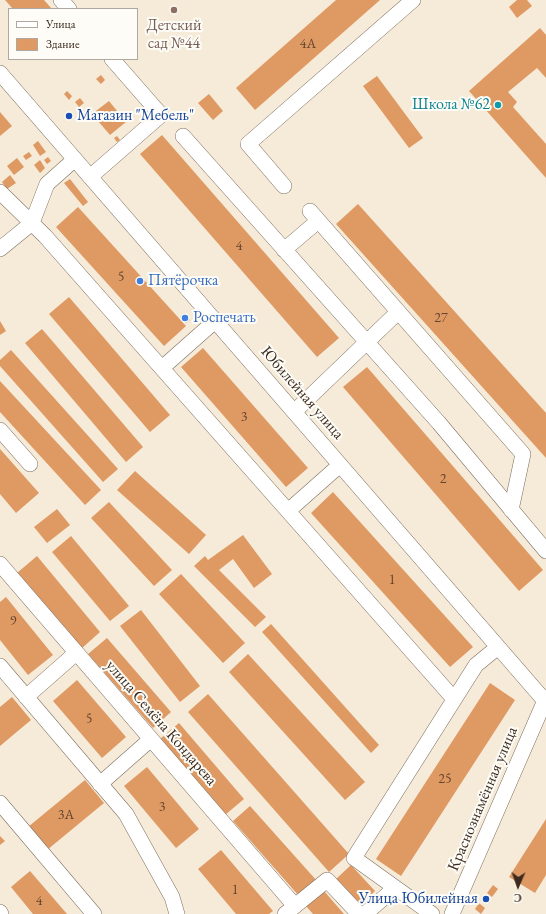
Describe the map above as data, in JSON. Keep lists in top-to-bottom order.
{
  "streets": {
    "street": ["Юбилейная улица", "улица Семёна Кондарева", "Краснознамённая улица"]
  },
  "crossings": [
    ["Юбилейная улица", "Краснознамённая улица"]
  ],
  "places": [
    "Детский сад №44",
    "Школа №62",
    "Магазин \"Мебель\"",
    "Пятёрочка",
    "Роспечать",
    "Улица Юбилейная"
  ],
  "house_numbers": [
    "4А",
    "4",
    "5",
    "27",
    "3",
    "2",
    "1",
    "9",
    "5",
    "25",
    "3",
    "3А",
    "1",
    "4"
  ],
  "legend": ["Улица", "Здание"],
  "north": "bottom"
}
